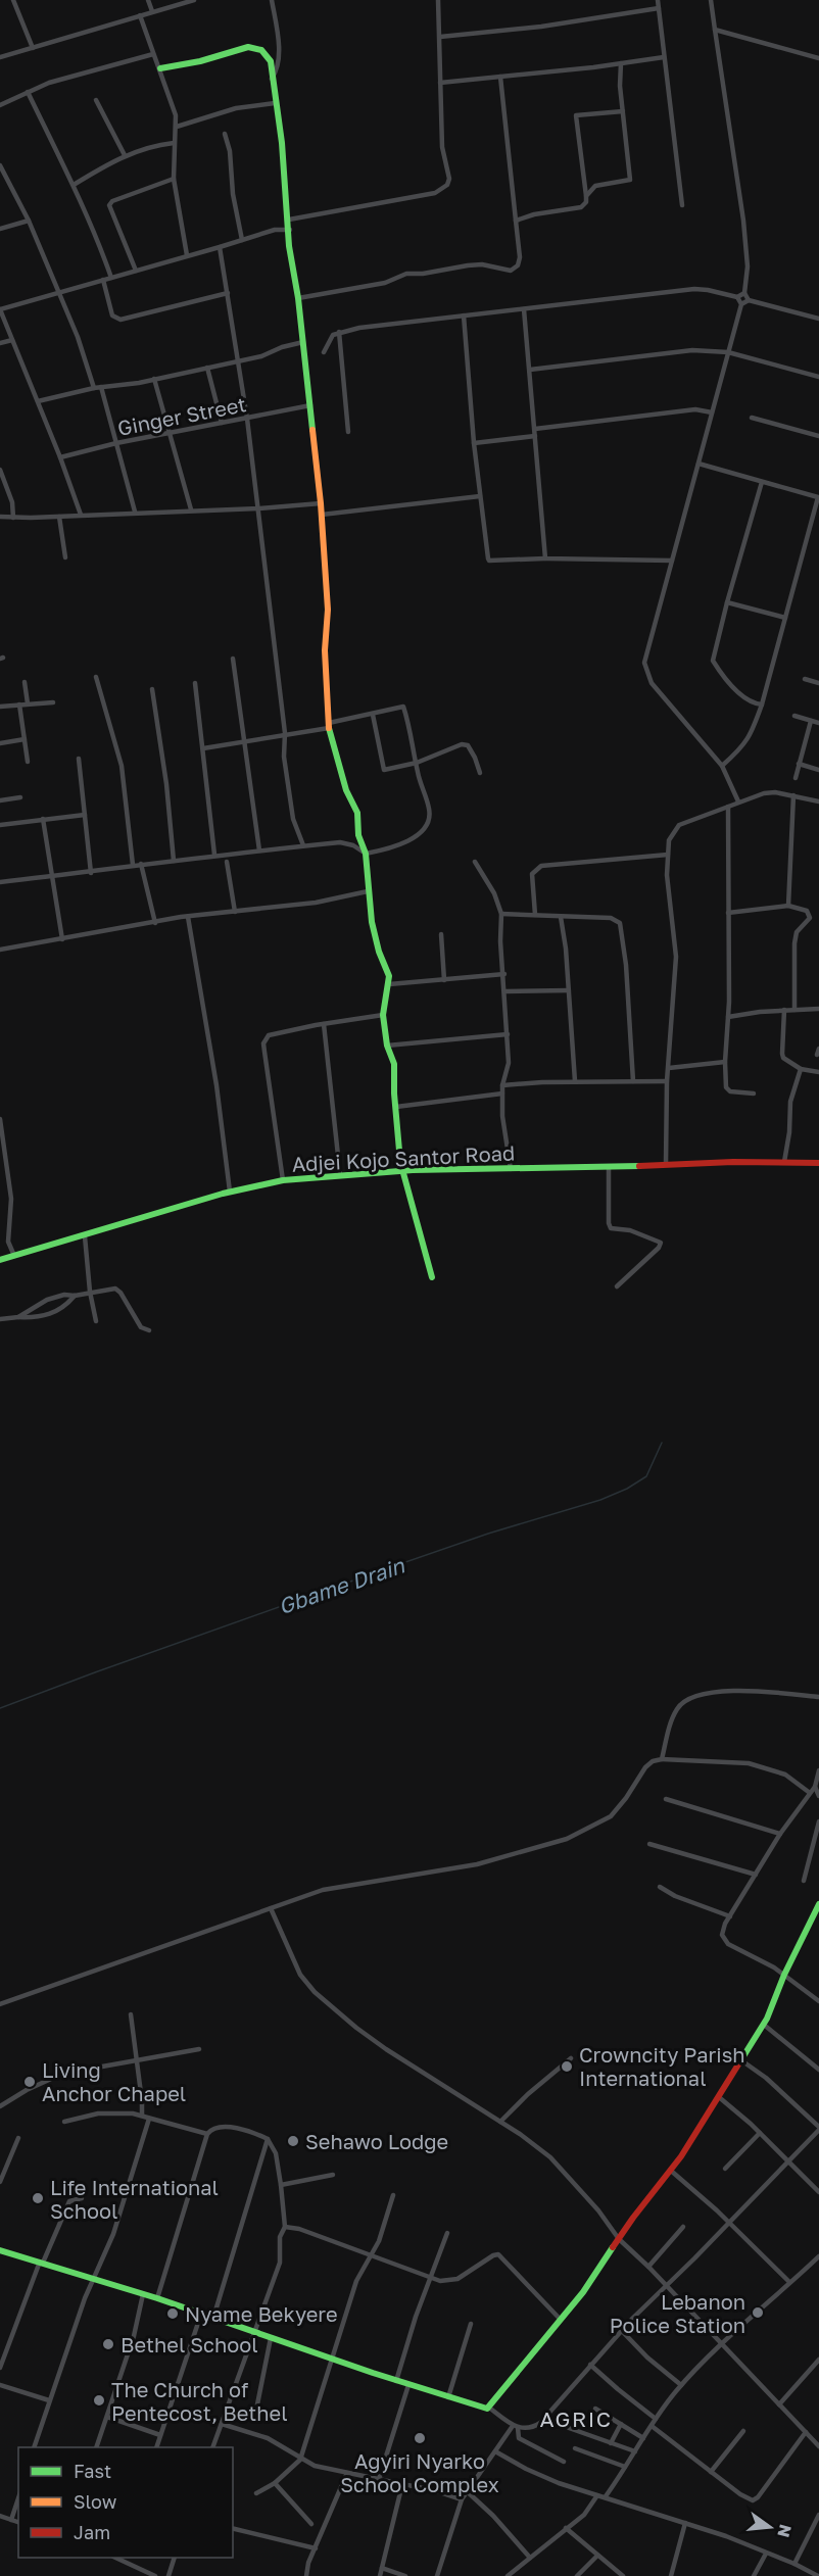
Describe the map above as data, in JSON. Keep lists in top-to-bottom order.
{
  "streets": {
    "street": ["Ginger Street", "Adjei Kojo Santor Road"]
  },
  "districts": ["AGRIC"],
  "water": ["Gbame Drain"],
  "places": [
    "Crowncity Parish International",
    "Living Anchor Chapel",
    "Sehawo Lodge",
    "Life International School",
    "Lebanon Police Station",
    "Nyame Bekyere",
    "Bethel School",
    "The Church of Pentecost, Bethel",
    "Agyiri Nyarko School Complex"
  ],
  "legend": ["Fast", "Slow", "Jam"],
  "north": "right"
}
